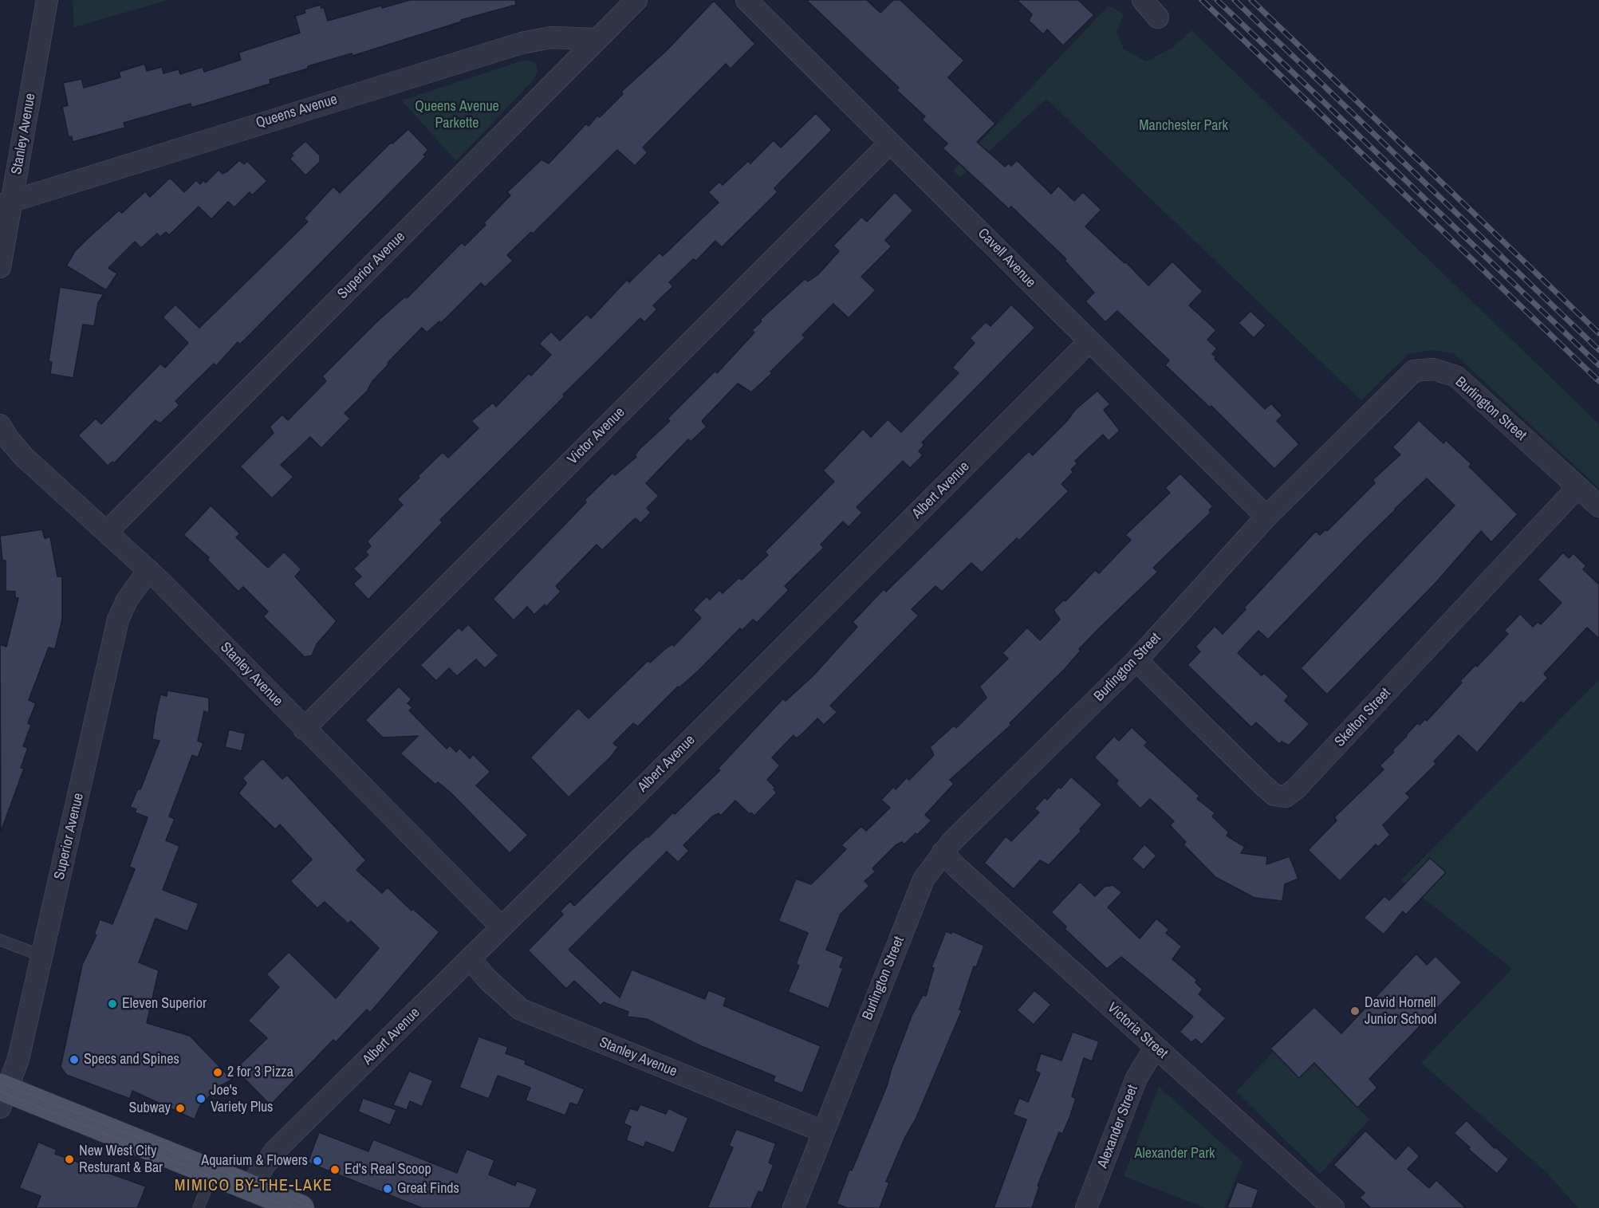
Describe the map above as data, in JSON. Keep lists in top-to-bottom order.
{
  "streets": {
    "street": [
      "Queens Avenue",
      "Stanley Avenue",
      "Cavell Avenue",
      "Superior Avenue",
      "Burlington Street",
      "Victor Avenue",
      "Albert Avenue",
      "Skelton Street",
      "Victoria Street",
      "Alexander Street"
    ]
  },
  "crossings": [
    ["Queens Avenue", "Stanley Avenue"],
    ["Queens Avenue", "Superior Avenue"],
    ["Stanley Avenue", "Superior Avenue"],
    ["Stanley Avenue", "Burlington Street"],
    ["Stanley Avenue", "Victor Avenue"],
    ["Stanley Avenue", "Albert Avenue"],
    ["Cavell Avenue", "Burlington Street"],
    ["Cavell Avenue", "Victor Avenue"],
    ["Cavell Avenue", "Albert Avenue"],
    ["Burlington Street", "Skelton Street"],
    ["Burlington Street", "Victoria Street"],
    ["Victoria Street", "Alexander Street"]
  ],
  "districts": ["MIMICO BY-THE-LAKE"],
  "parks": ["Queens Avenue Parkette", "Manchester Park", "Alexander Park"],
  "places": [
    "Eleven Superior",
    "David Hornell Junior School",
    "Specs and Spines",
    "2 for 3 Pizza",
    "Joe's Variety Plus",
    "Subway",
    "New West City Resturant & Bar",
    "Aquarium & Flowers",
    "Ed's Real Scoop",
    "Great Finds"
  ]
}
